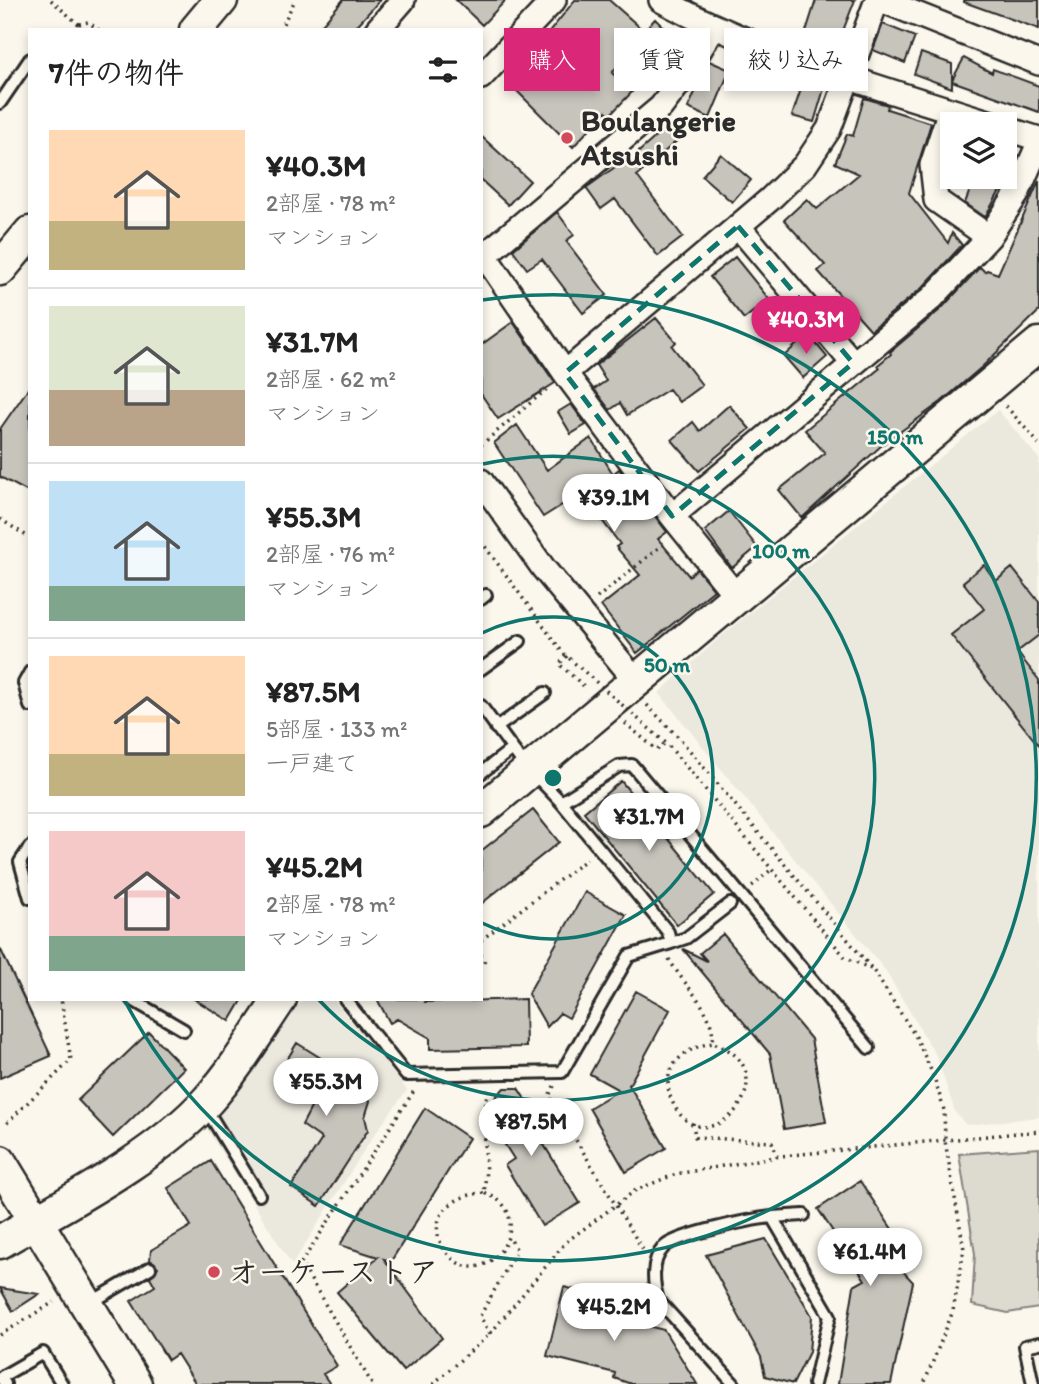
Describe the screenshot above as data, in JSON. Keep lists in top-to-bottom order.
{
  "places": ["Boulangerie Atsushi", "オーケーストア"],
  "page": {
    "chip": ["購入", "賃貸", "絞り込み"],
    "heading": "7件の物件",
    "list": [
      {
        "name": "¥40.3M",
        "note": "2部屋 · 78 m² · マンション"
      },
      {
        "name": "¥31.7M",
        "note": "2部屋 · 62 m² · マンション"
      },
      {
        "name": "¥55.3M",
        "note": "2部屋 · 76 m² · マンション"
      },
      {
        "name": "¥87.5M",
        "note": "5部屋 · 133 m² · 一戸建て"
      },
      {
        "name": "¥45.2M",
        "note": "2部屋 · 78 m² · マンション"
      }
    ],
    "price": [
      "¥40.3M",
      "¥39.1M",
      "¥31.7M",
      "¥55.3M",
      "¥87.5M",
      "¥61.4M",
      "¥45.2M"
    ]
  },
  "rings": ["150 m", "100 m", "50 m"]
}
